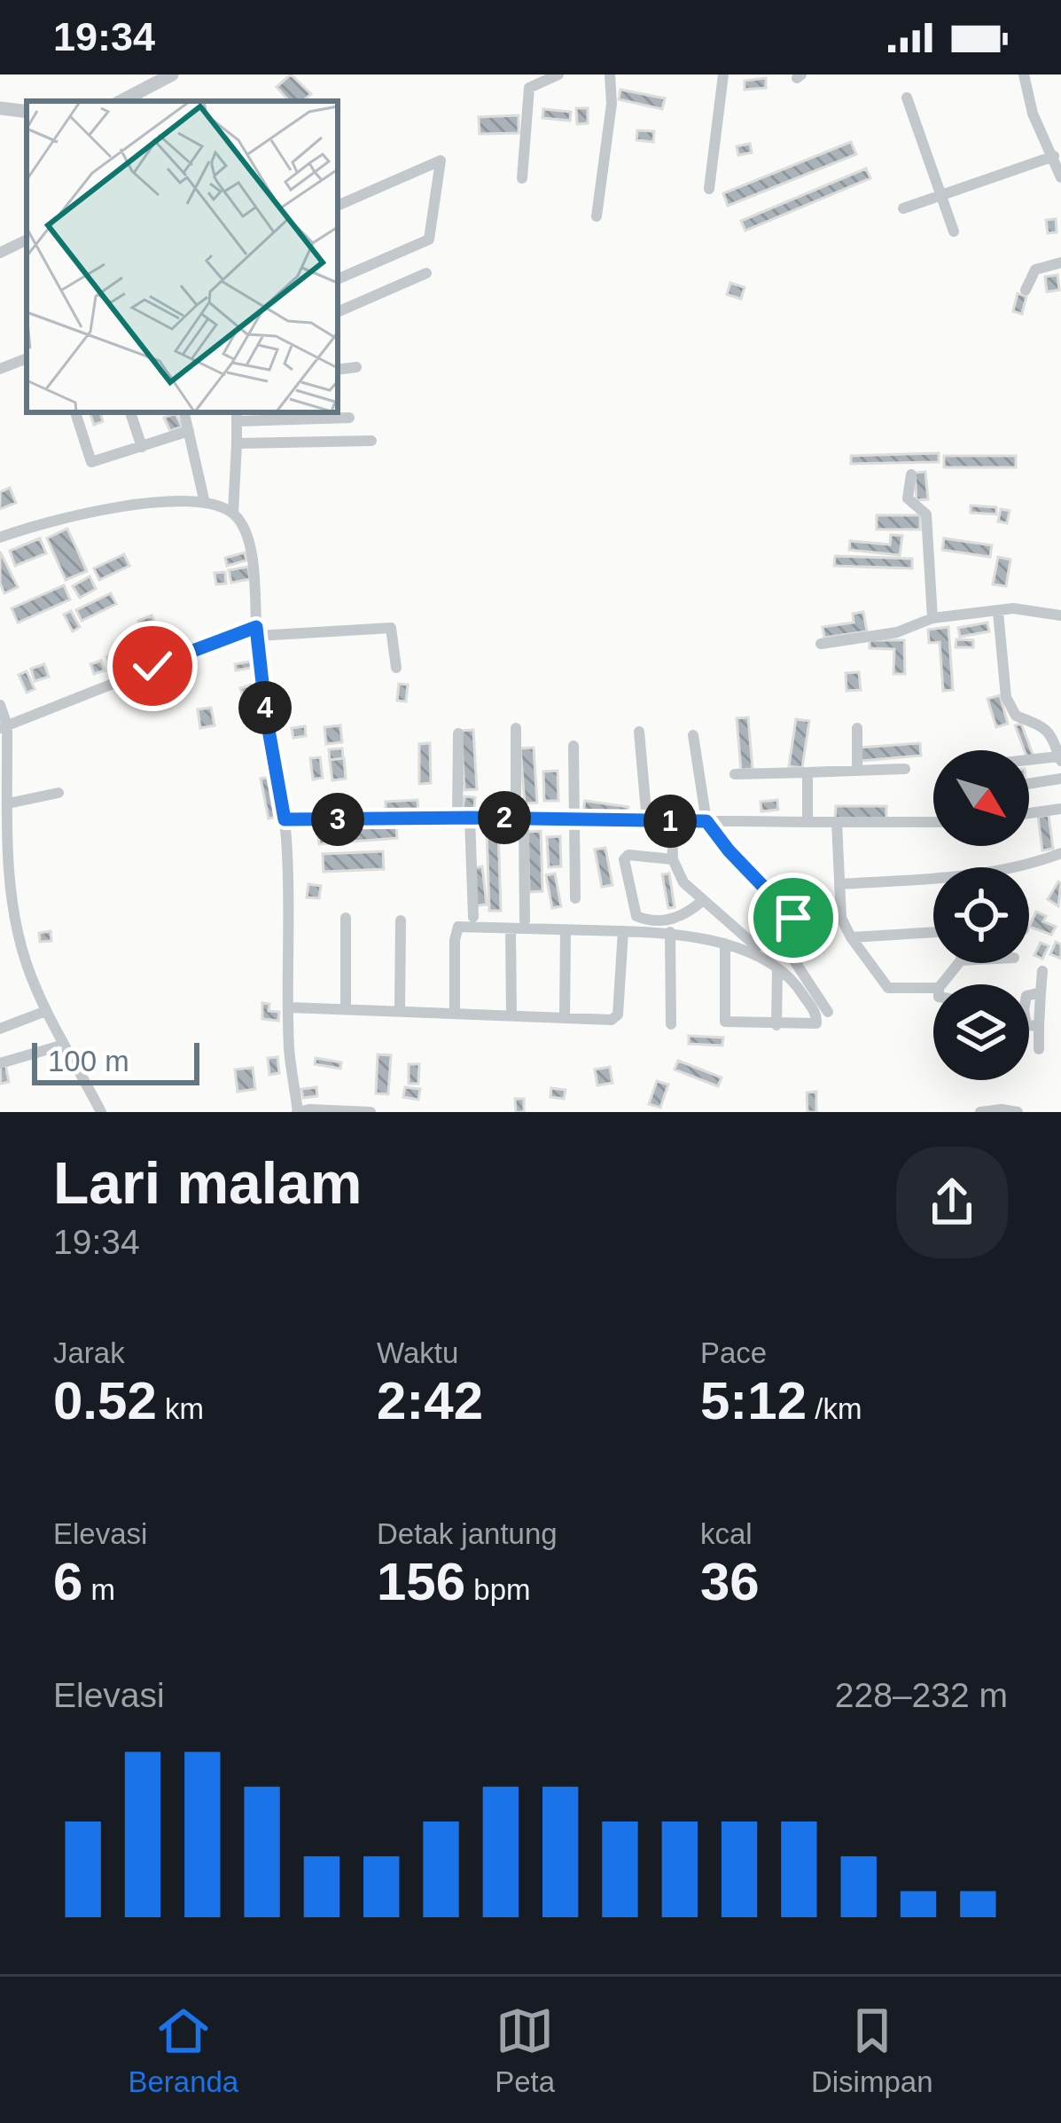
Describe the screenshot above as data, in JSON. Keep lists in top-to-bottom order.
{
  "scale_bar": "100 m",
  "north": "bottom right",
  "page": {
    "status": "19:34",
    "pins": [
      "4",
      "2",
      "3",
      "1"
    ],
    "scale": "100 m",
    "heading": ["Lari malam", "19:34"],
    "stats": [
      ["Jarak", "0.52 km"],
      ["Waktu", "2:42"],
      ["Pace", "5:12 /km"],
      ["Elevasi", "6 m"],
      ["Detak jantung", "156 bpm"],
      ["kcal", "36"]
    ],
    "chart": ["Elevasi", "228–232 m"],
    "tabs": ["Beranda", "Peta", "Disimpan"]
  }
}
